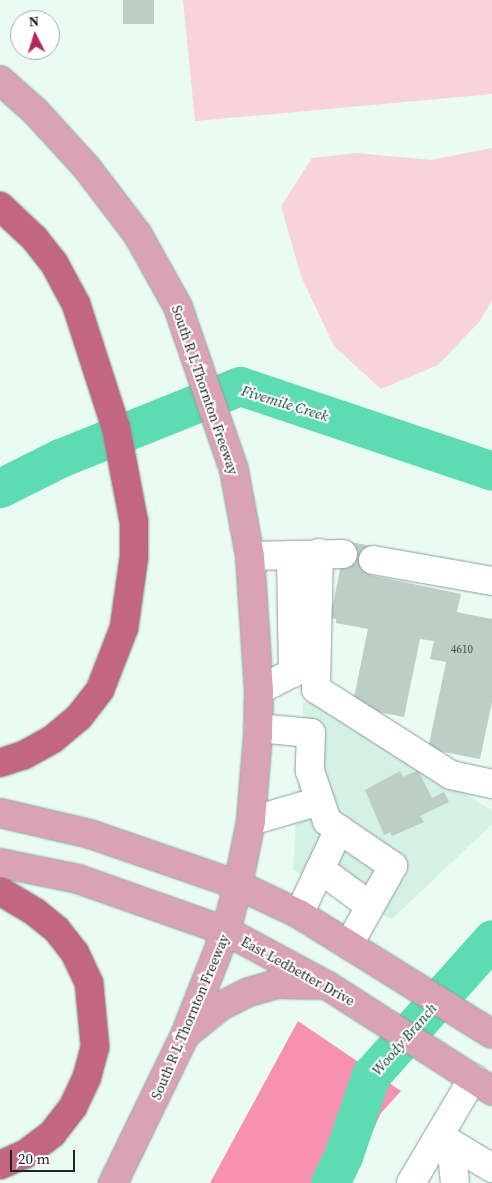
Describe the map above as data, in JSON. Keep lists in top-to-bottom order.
{
  "streets": {
    "main road": ["South R L Thornton Freeway", "East Ledbetter Drive"]
  },
  "crossings": [
    ["South R L Thornton Freeway", "East Ledbetter Drive"]
  ],
  "water": ["Fivemile Creek", "Woody Branch"],
  "house_numbers": ["4610"],
  "scale_bar": "20 m",
  "north": "top"
}
